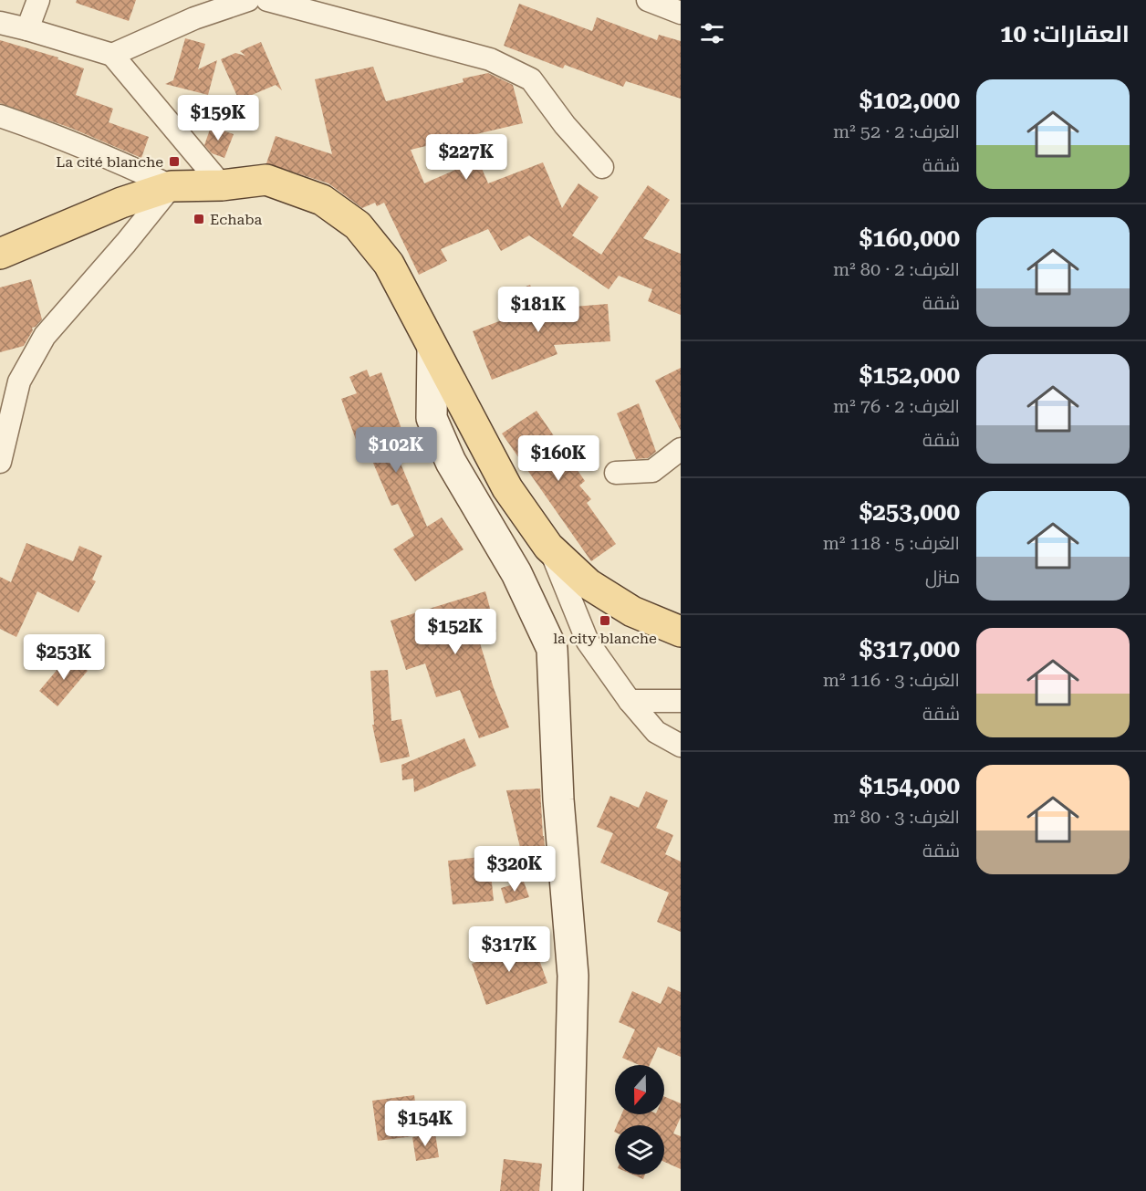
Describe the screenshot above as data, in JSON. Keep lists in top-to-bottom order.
{
  "places": {
    "transit": ["La cité blanche", "Echaba", "la city blanche"]
  },
  "north": "bottom",
  "page": {
    "heading": "العقارات: 10",
    "list": [
      {
        "name": "$102,000",
        "note": "الغرف: 2 · 52 m² · شقة"
      },
      {
        "name": "$160,000",
        "note": "الغرف: 2 · 80 m² · شقة"
      },
      {
        "name": "$152,000",
        "note": "الغرف: 2 · 76 m² · شقة"
      },
      {
        "name": "$253,000",
        "note": "الغرف: 5 · 118 m² · منزل"
      },
      {
        "name": "$317,000",
        "note": "الغرف: 3 · 116 m² · شقة"
      },
      {
        "name": "$154,000",
        "note": "الغرف: 3 · 80 m² · شقة"
      }
    ],
    "price": [
      "$159K",
      "$227K",
      "$181K",
      "$102K",
      "$160K",
      "$152K",
      "$253K",
      "$320K",
      "$317K",
      "$154K"
    ]
  }
}
